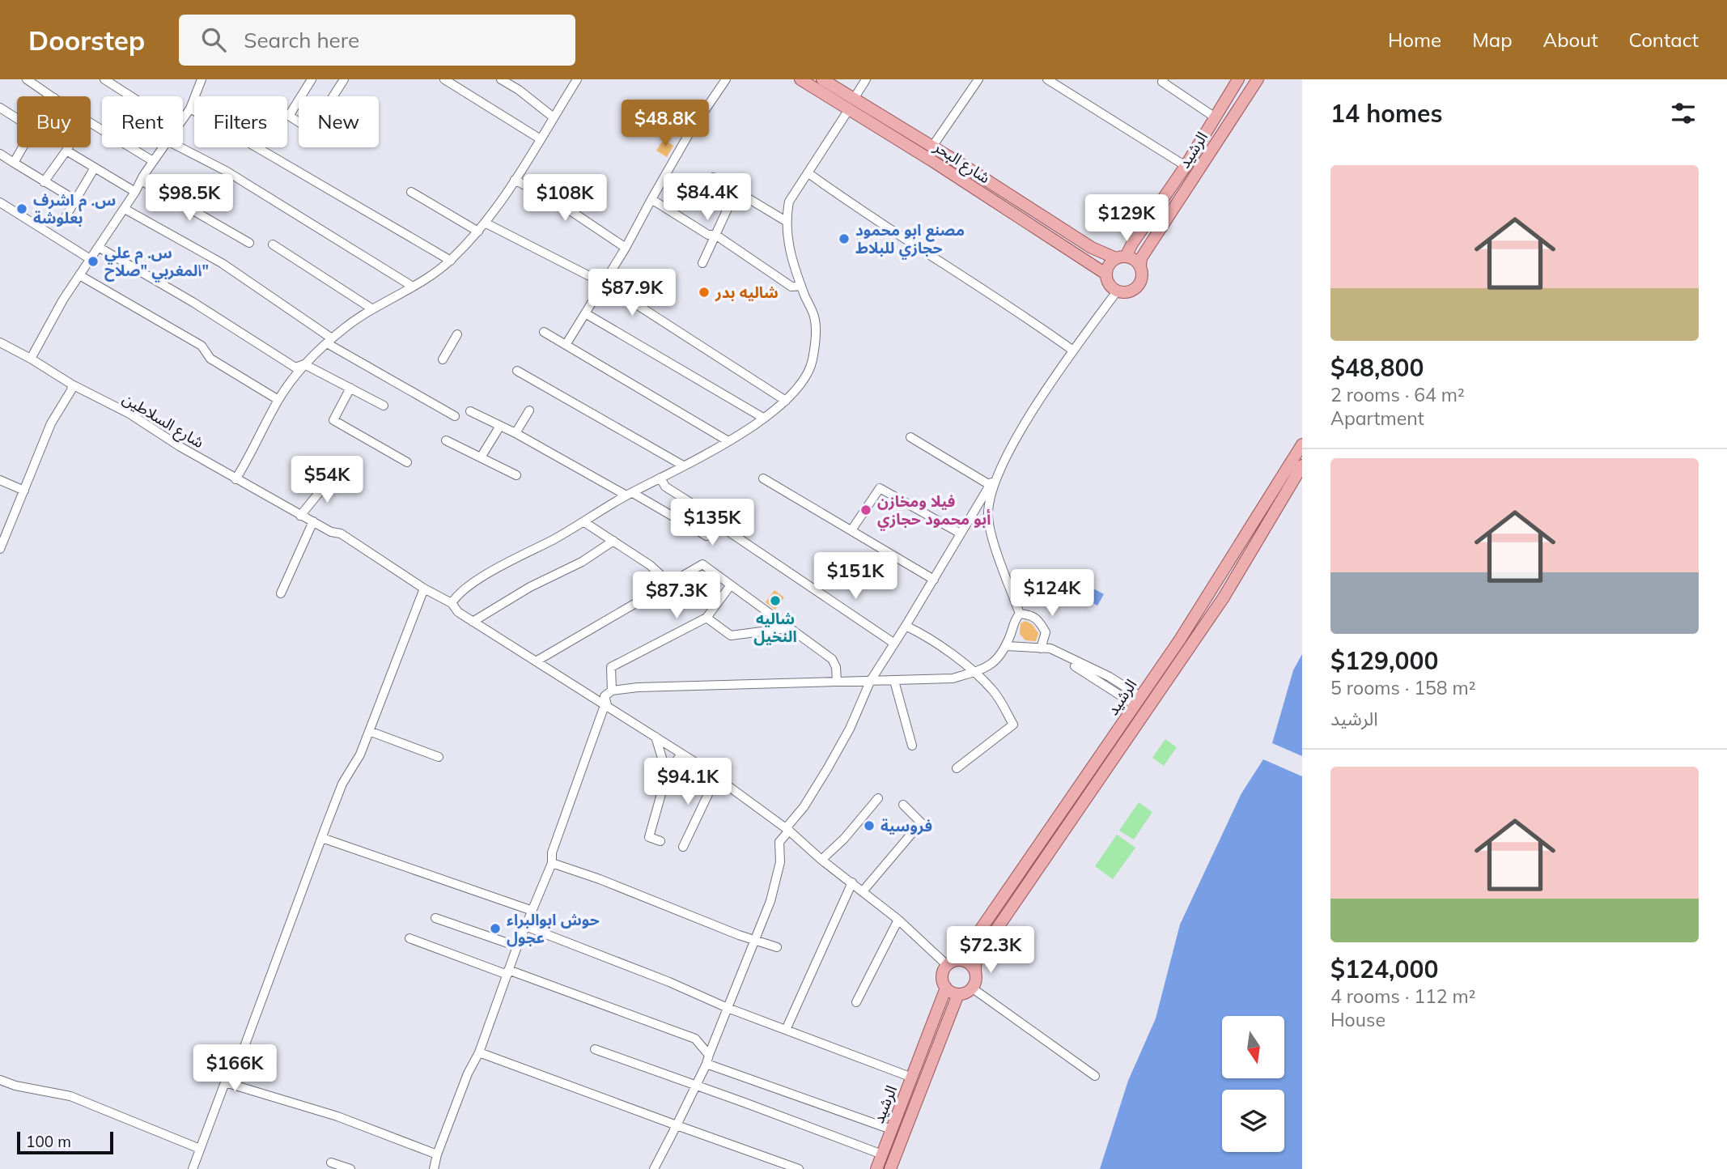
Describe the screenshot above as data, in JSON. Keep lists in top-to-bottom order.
{
  "streets": {
    "main road": ["الرشيد", "شارع البحر"],
    "street": ["شارع السلاطين"]
  },
  "crossings": [
    ["الرشيد", "شارع البحر"],
    ["الرشيد", "شارع السلاطين"]
  ],
  "places": [
    "س. م اشرف بعلوشة",
    "مصنع ابو محمود حجازي للبلاط",
    "س. م علي المغربي \"صلاح\"",
    "شاليه بدر",
    "فيلا ومخازن أبو محمود حجازي",
    "شاليه النخيل",
    "فروسية",
    "حوش ابوالبراء عجول"
  ],
  "scale_bar": "100 m",
  "north": "bottom",
  "page": {
    "header": "Doorstep",
    "search": "Search here",
    "nav": [
      "Home",
      "Map",
      "About",
      "Contact"
    ],
    "heading": "14 homes",
    "chip": [
      "Buy",
      "Rent",
      "Filters",
      "New"
    ],
    "price": [
      "$48.8K",
      "$84.4K",
      "$98.5K",
      "$108K",
      "$129K",
      "$87.9K",
      "$54K",
      "$135K",
      "$151K",
      "$124K",
      "$87.3K",
      "$94.1K",
      "$72.3K",
      "$166K"
    ],
    "list": [
      {
        "name": "$48,800",
        "note": "2 rooms · 64 m² · Apartment"
      },
      {
        "name": "$129,000",
        "note": "5 rooms · 158 m² · الرشيد"
      },
      {
        "name": "$124,000",
        "note": "4 rooms · 112 m² · House"
      }
    ],
    "scale": "100 m"
  }
}
